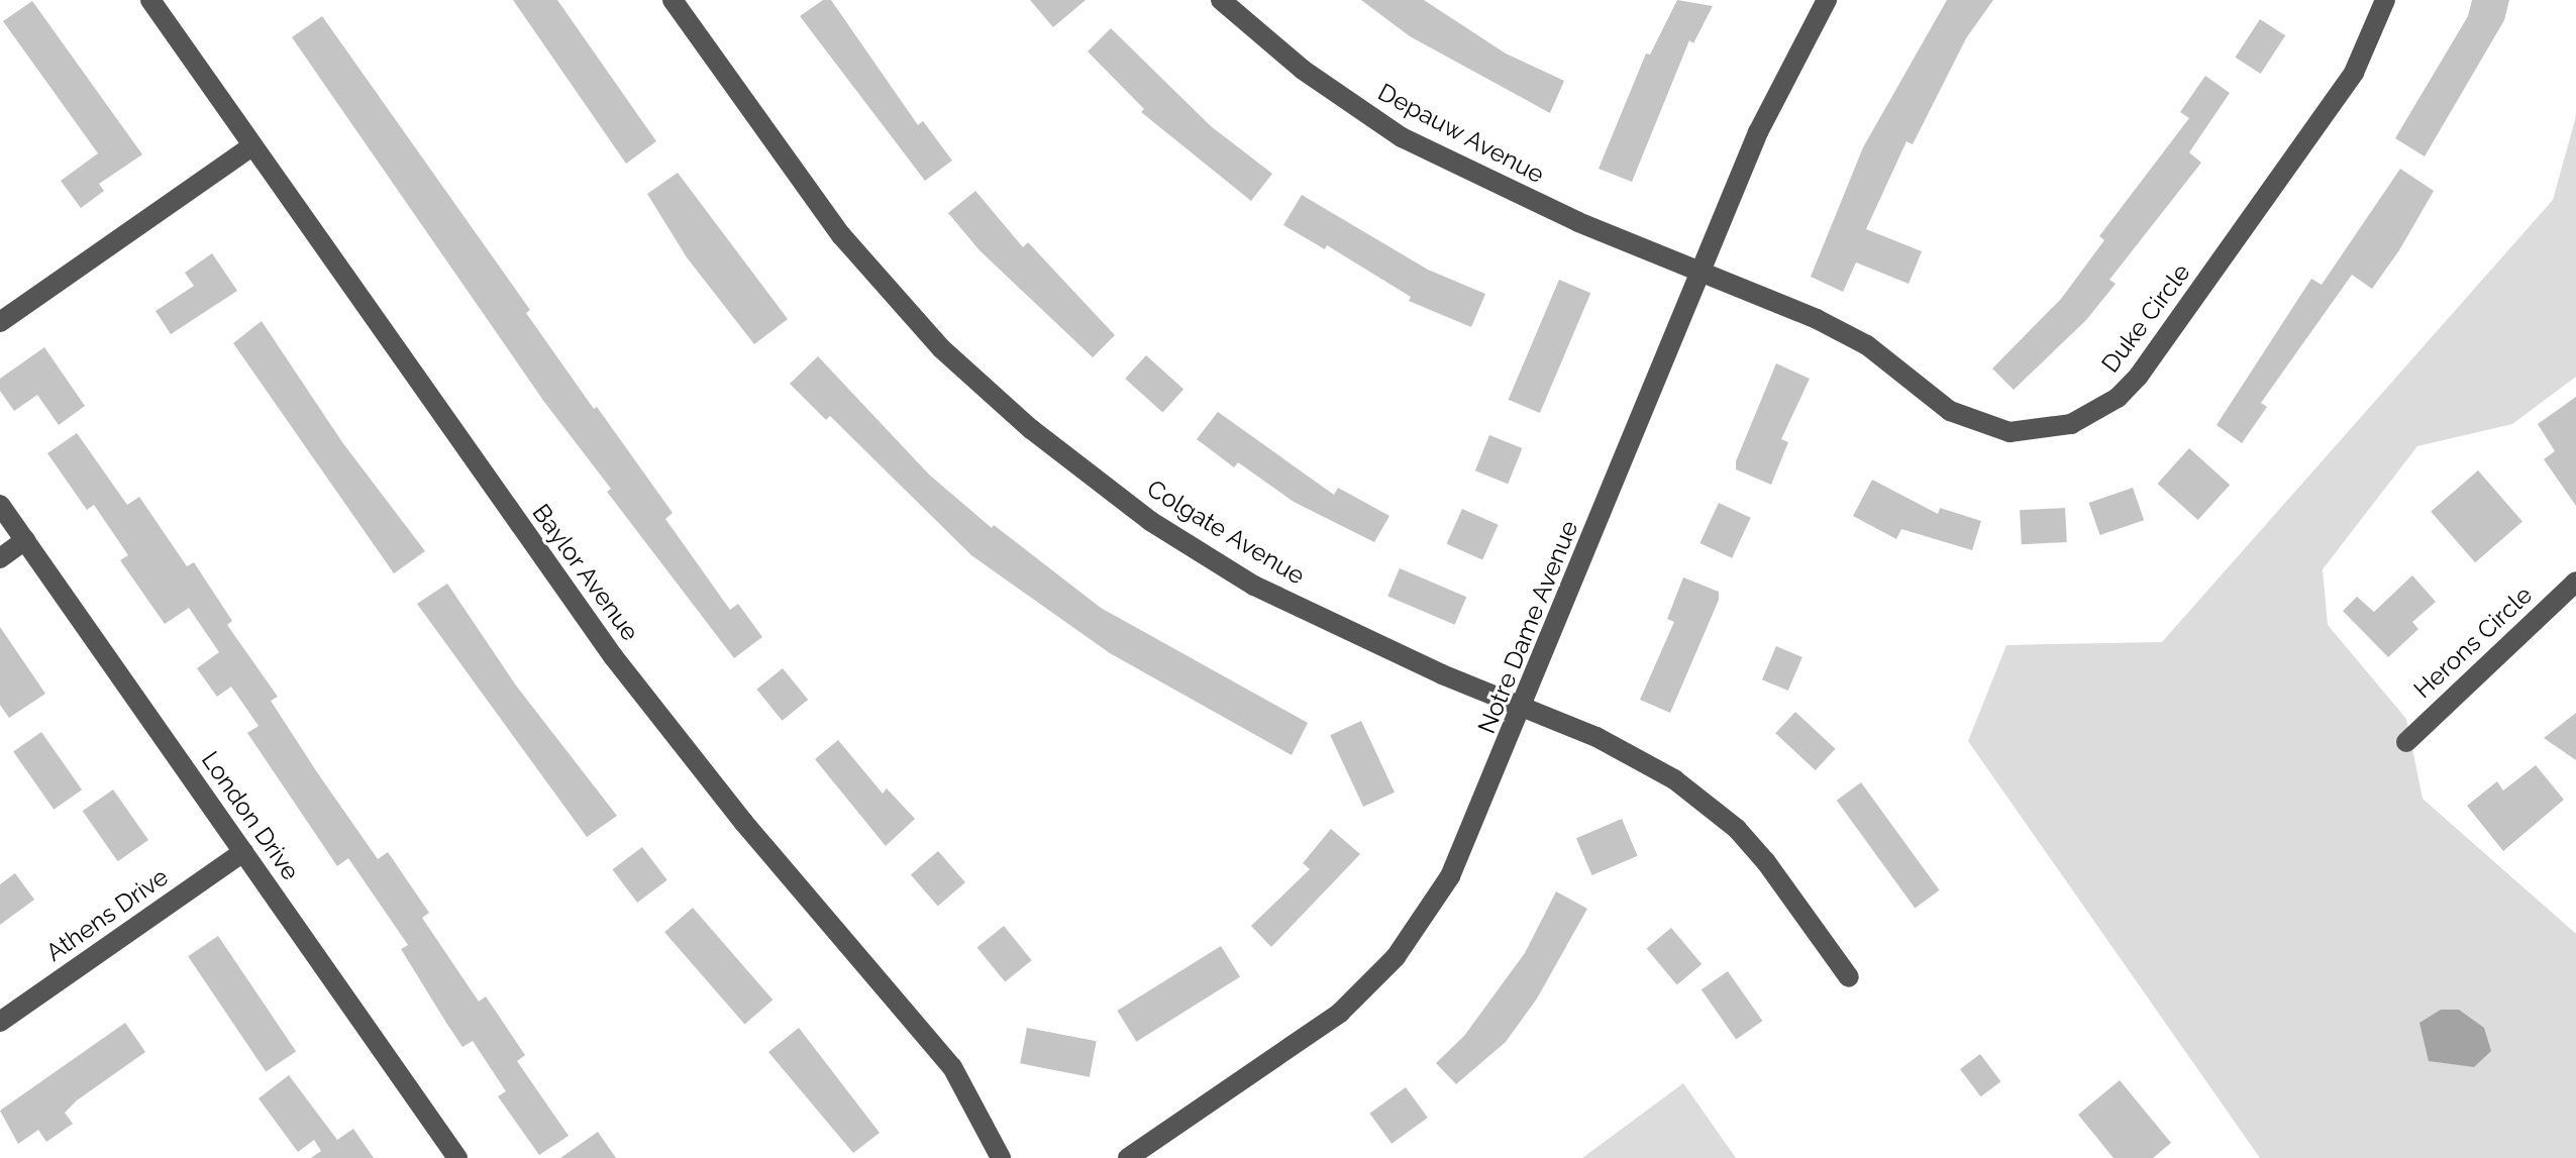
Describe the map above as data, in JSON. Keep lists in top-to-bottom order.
{
  "streets": {
    "street": [
      "Depauw Avenue",
      "Duke Circle",
      "Colgate Avenue",
      "Baylor Avenue",
      "Notre Dame Avenue",
      "Herons Circle",
      "London Drive",
      "Athens Drive"
    ]
  },
  "crossings": [
    ["Depauw Avenue", "Duke Circle"],
    ["Depauw Avenue", "Notre Dame Avenue"],
    ["Duke Circle", "Notre Dame Avenue"],
    ["Colgate Avenue", "Notre Dame Avenue"],
    ["London Drive", "Athens Drive"]
  ]
}
